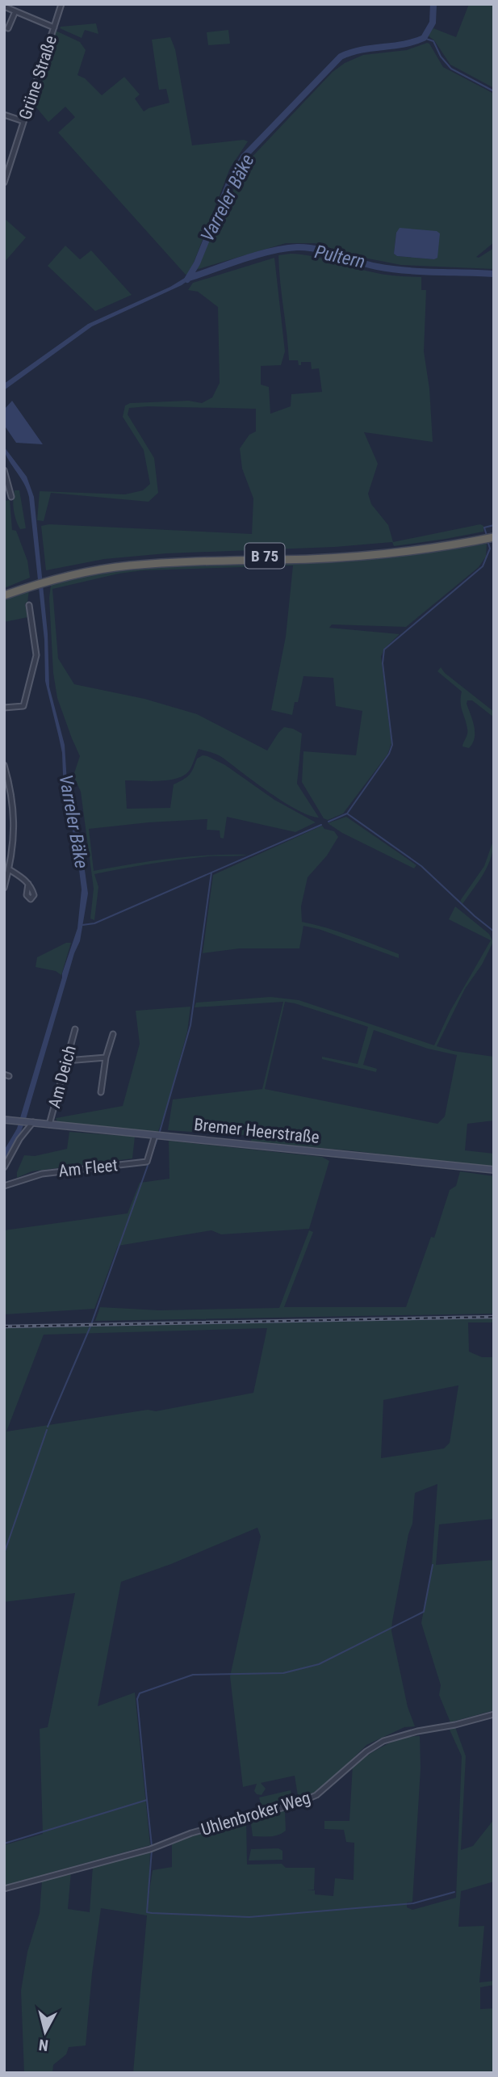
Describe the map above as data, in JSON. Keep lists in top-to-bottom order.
{
  "streets": {
    "highway": ["B 75"],
    "main road": ["Bremer Heerstraße"],
    "street": [
      "Grüne Straße",
      "Am Deich",
      "Am Fleet",
      "Uhlenbroker Weg"
    ]
  },
  "crossings": [
    ["Am Deich", "Bremer Heerstraße"],
    ["Bremer Heerstraße", "Am Fleet"]
  ],
  "water": ["Varreler Bäke", "Pultern"],
  "north": "bottom"
}
